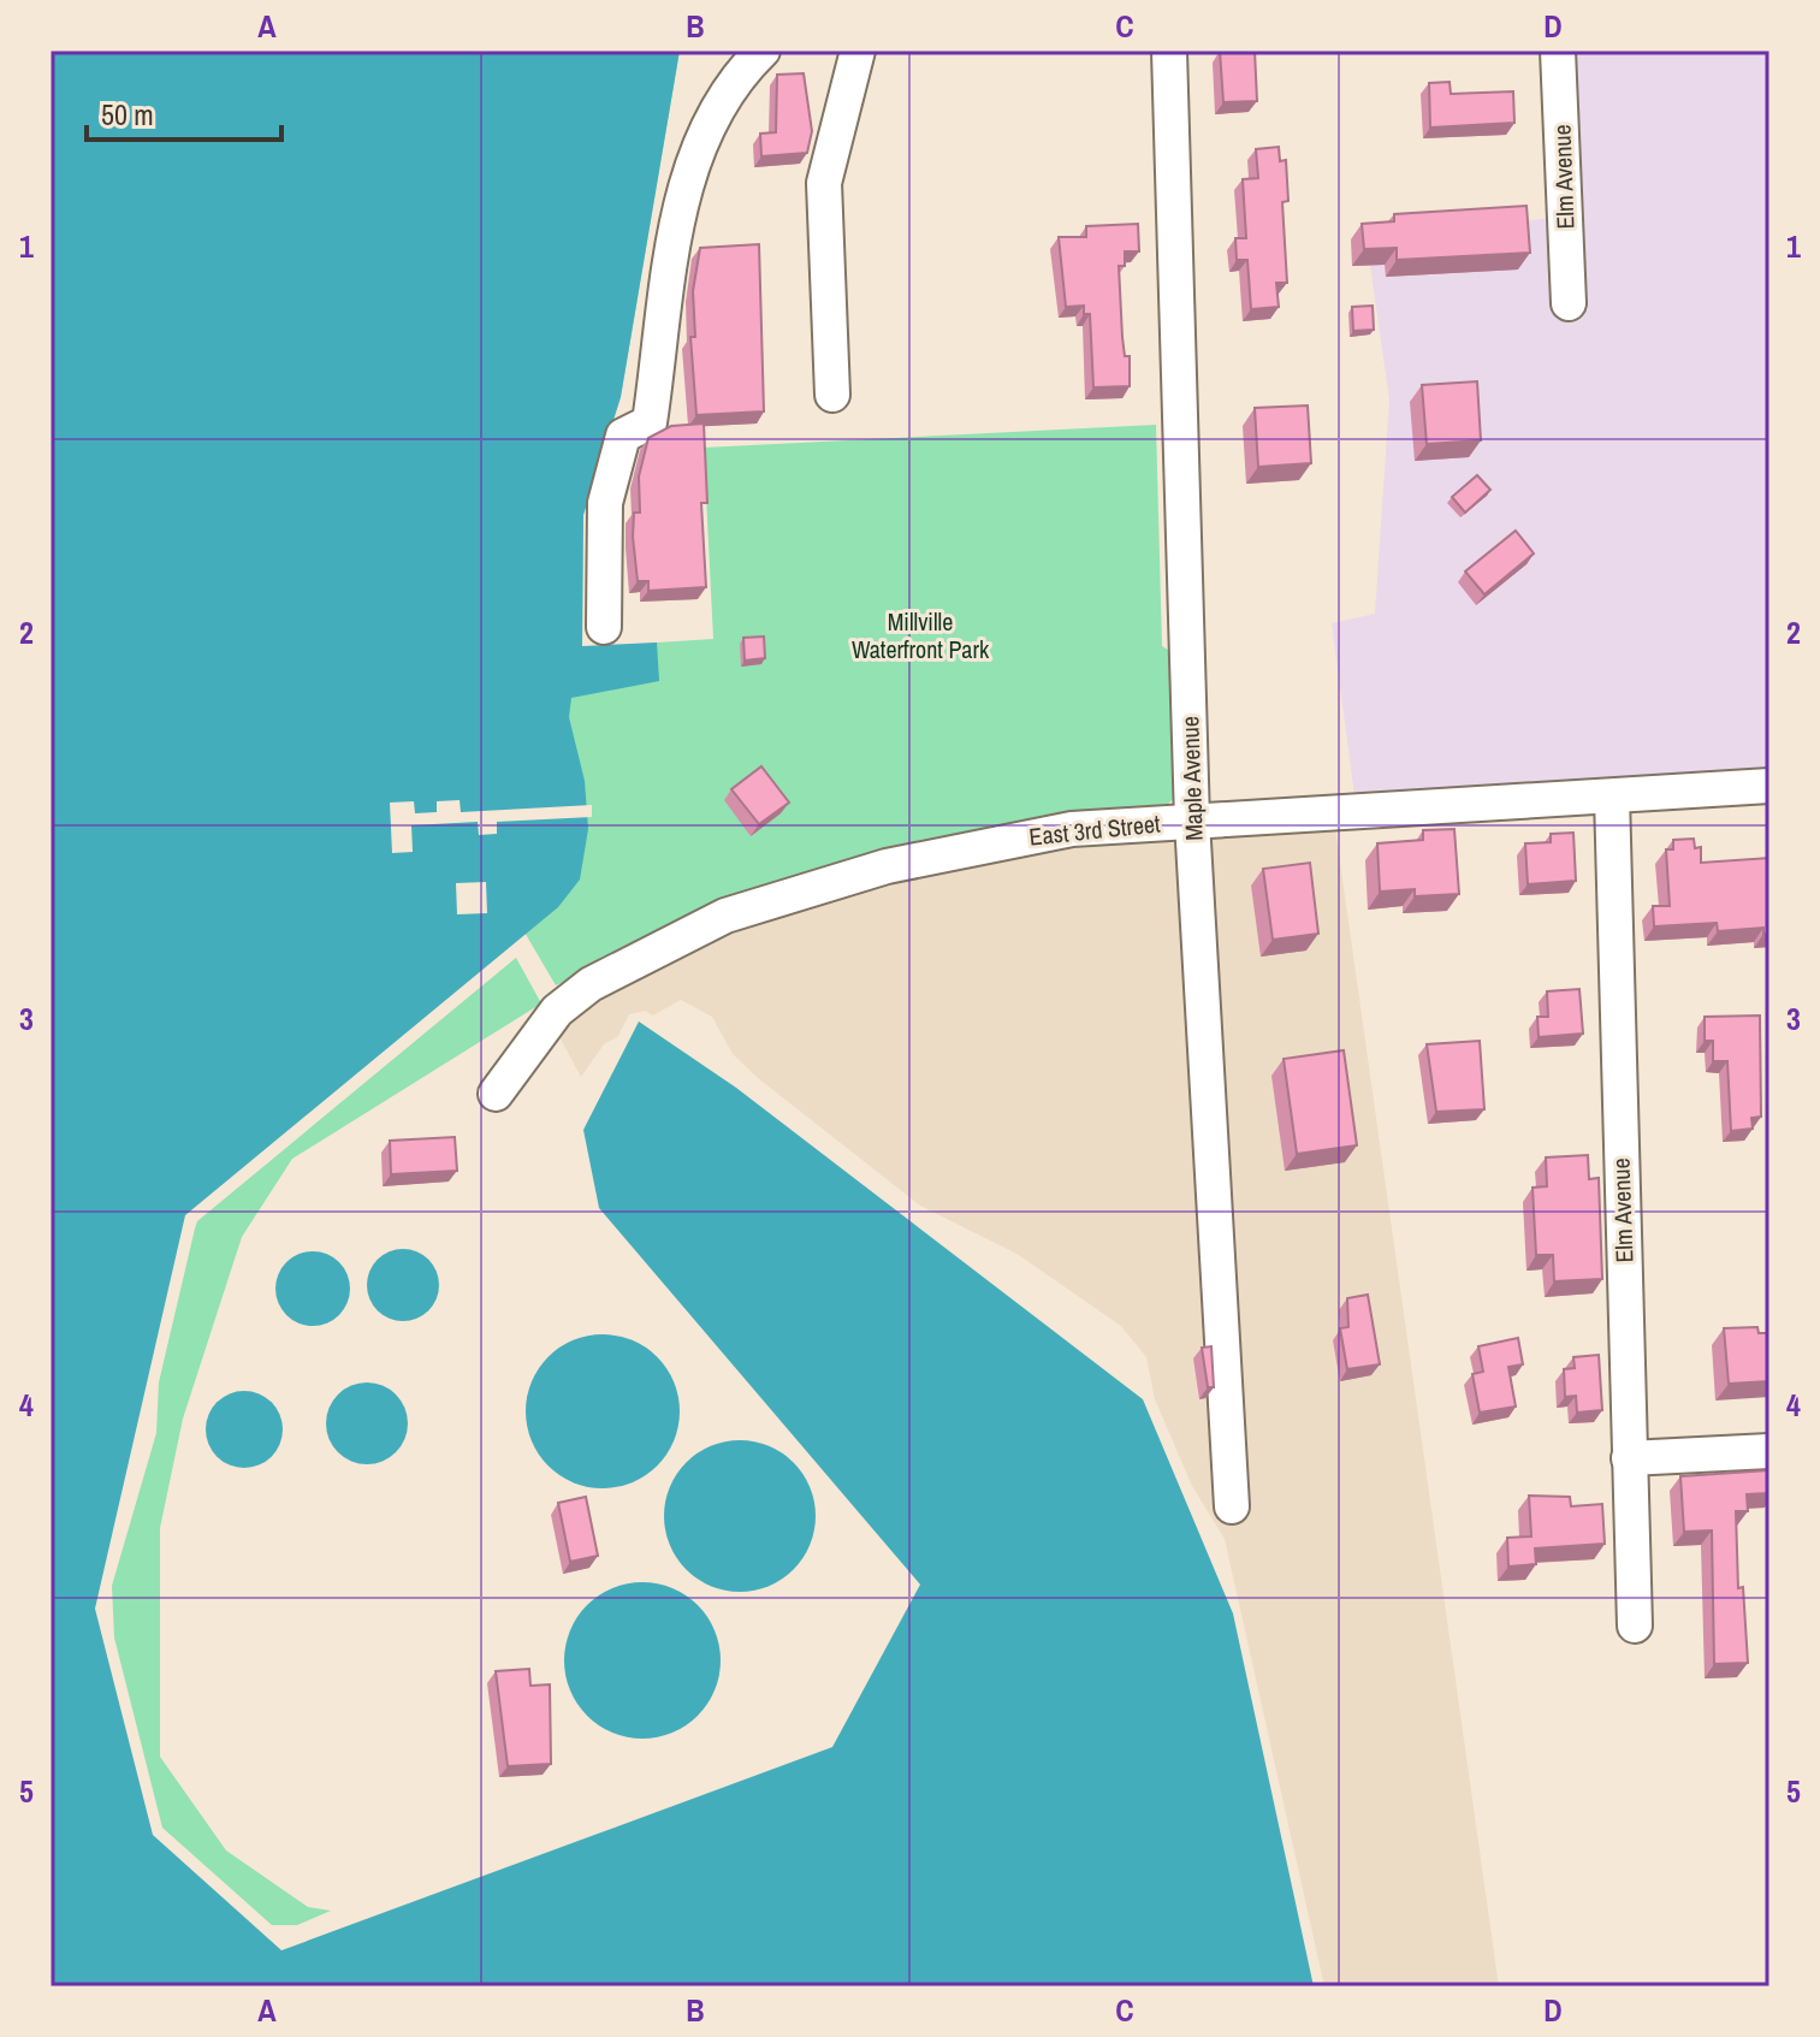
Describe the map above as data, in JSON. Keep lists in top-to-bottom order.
{
  "streets": {
    "street": ["Elm Avenue", "Maple Avenue", "East 3rd Street"]
  },
  "crossings": [
    ["Elm Avenue", "East 3rd Street"],
    ["Maple Avenue", "East 3rd Street"]
  ],
  "parks": ["Millville Waterfront Park"],
  "scale_bar": "50 m",
  "grid": {
    "columns": [
      "A",
      "B",
      "C",
      "D"
    ],
    "rows": [
      "1",
      "2",
      "3",
      "4",
      "5"
    ]
  }
}
